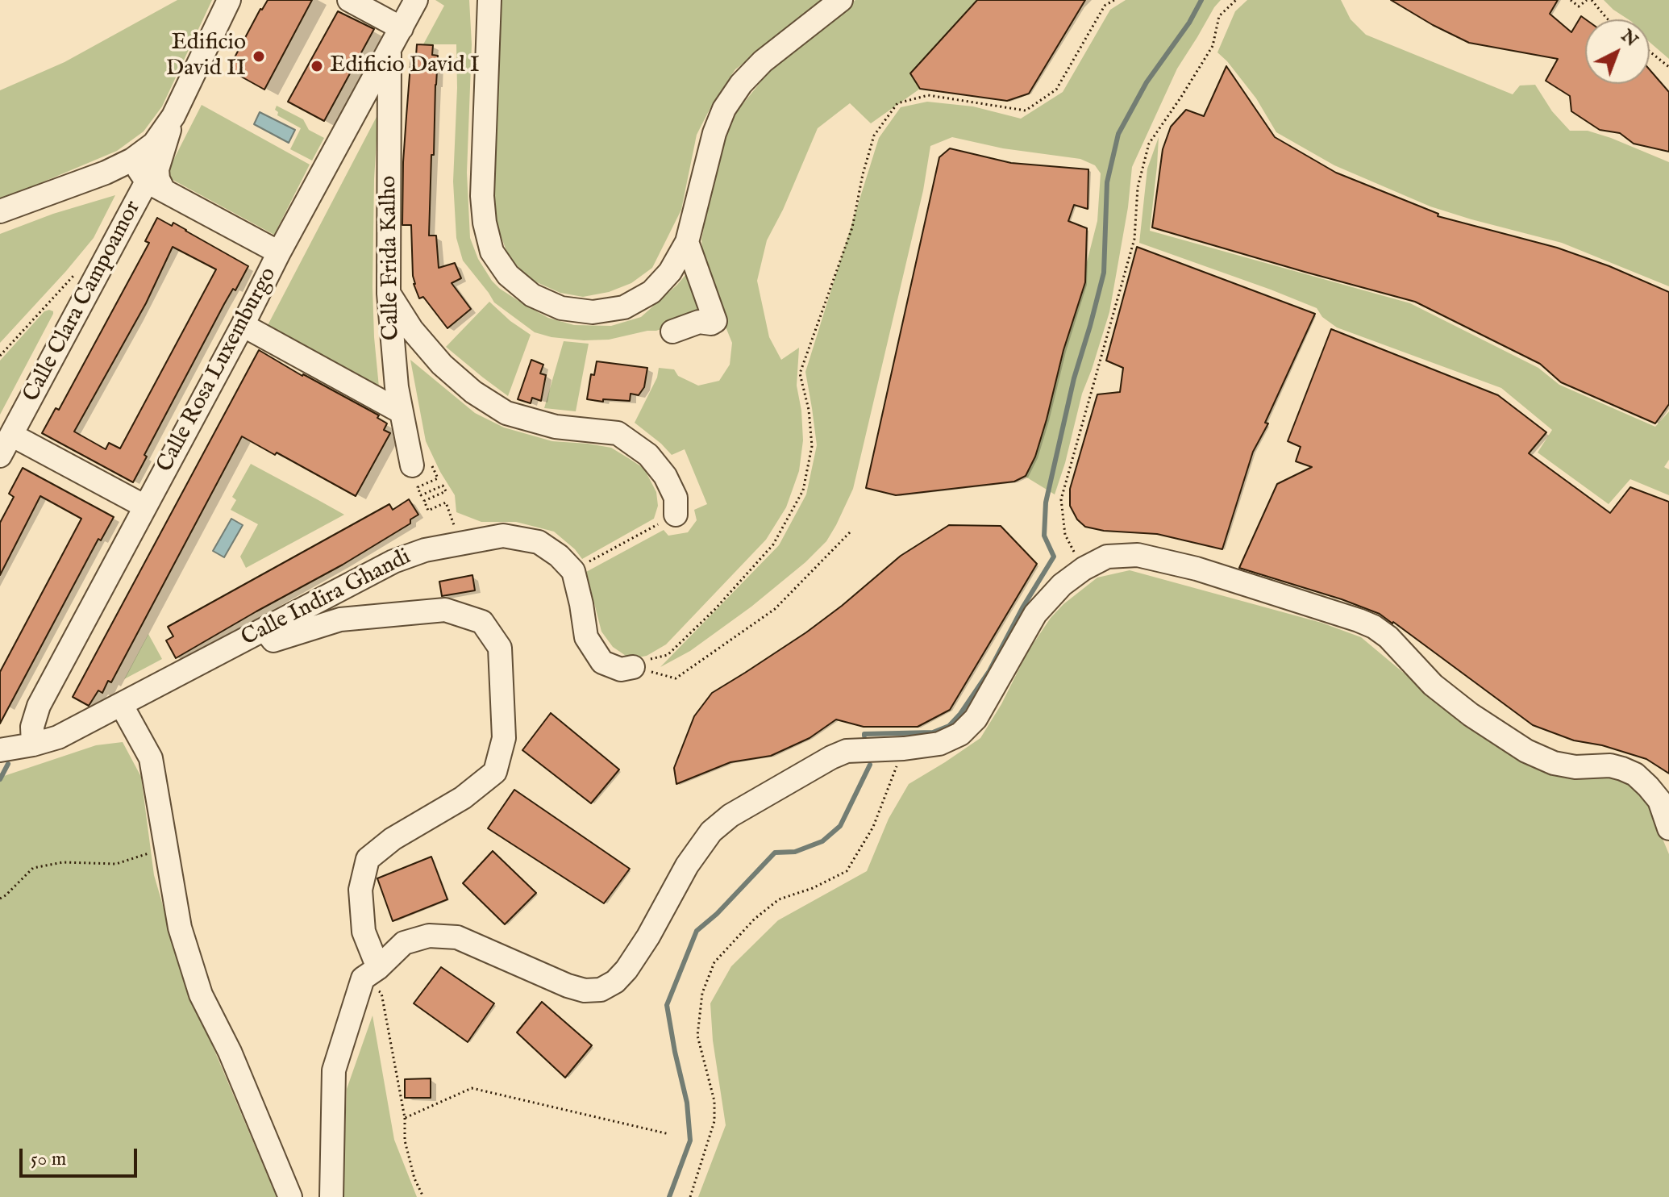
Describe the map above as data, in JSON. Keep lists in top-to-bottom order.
{
  "streets": {
    "street": [
      "Calle Frida Kalho",
      "Calle Clara Campoamor",
      "Calle Rosa Luxemburgo",
      "Calle Indira Ghandi"
    ]
  },
  "crossings": [
    ["Calle Frida Kalho", "Calle Rosa Luxemburgo"],
    ["Calle Rosa Luxemburgo", "Calle Indira Ghandi"]
  ],
  "places": ["Edificio David II", "Edificio David I"],
  "scale_bar": "50 m",
  "north": "top right"
}
